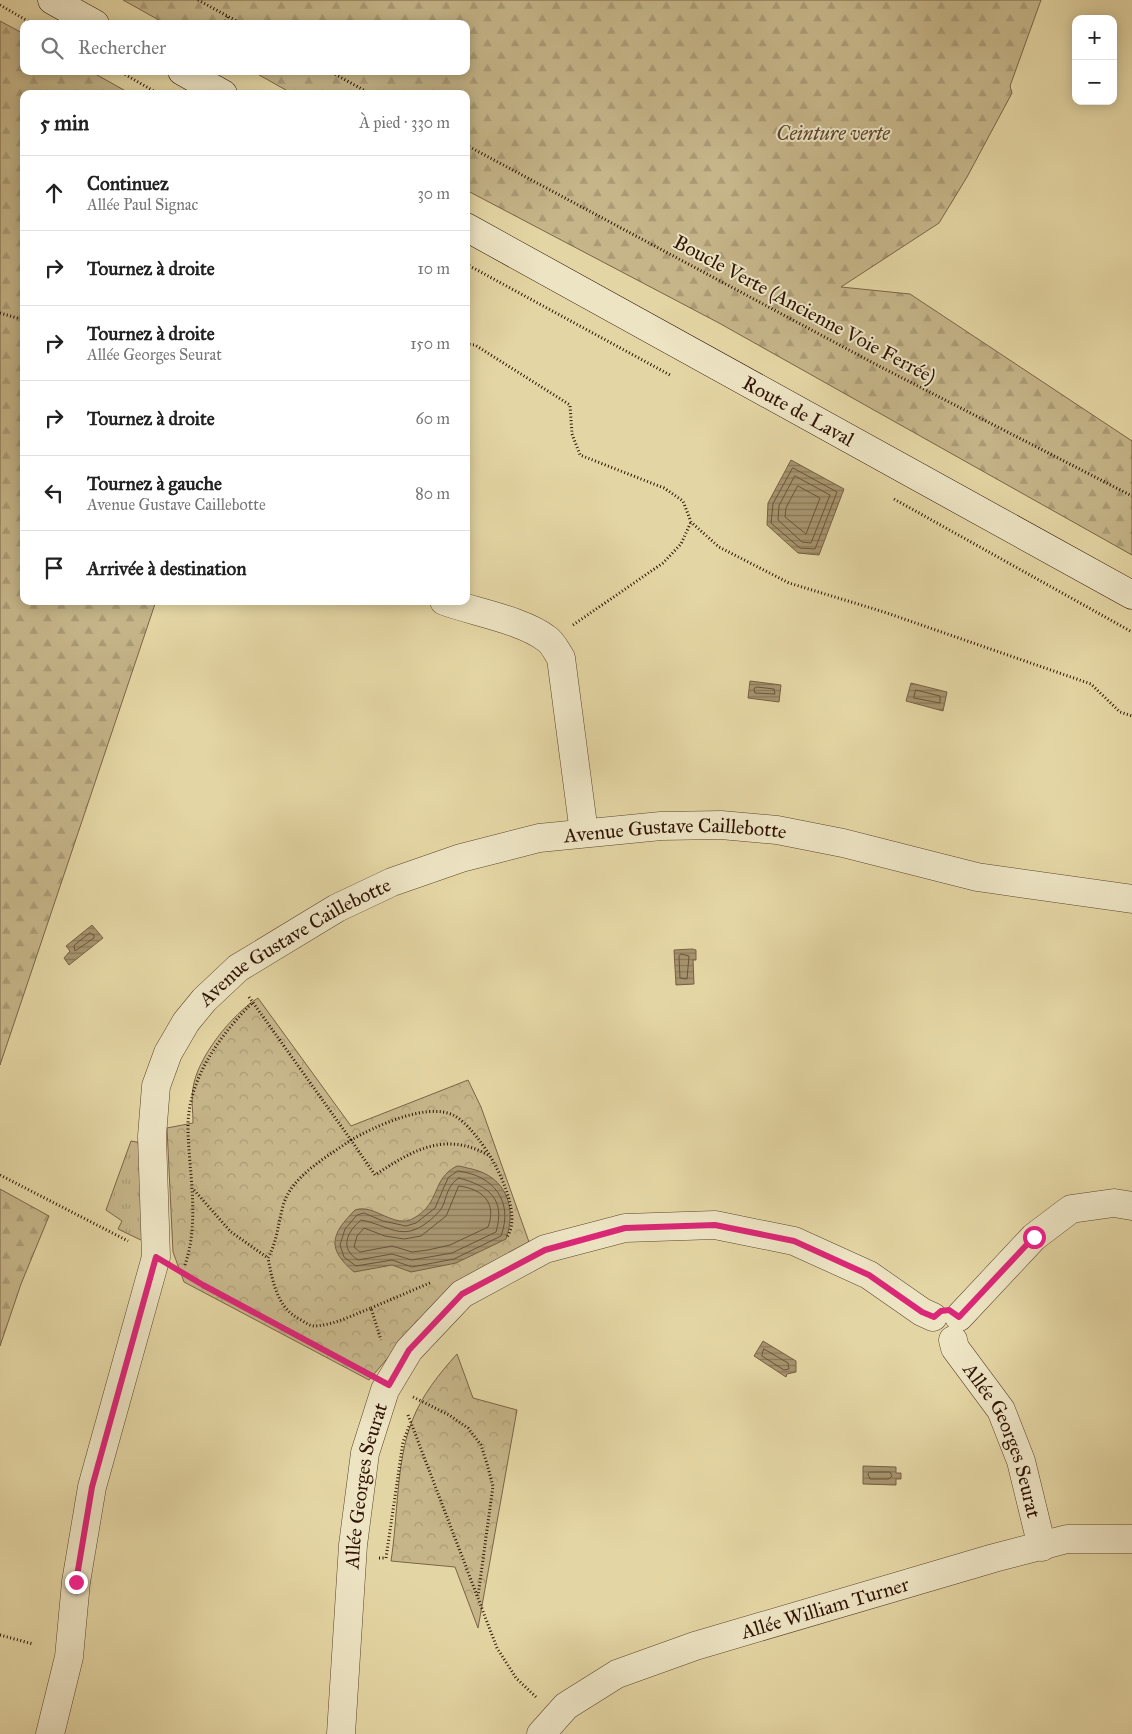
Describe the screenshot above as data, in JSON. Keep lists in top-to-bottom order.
{
  "streets": {
    "street": [
      "Route de Laval",
      "Avenue Gustave Caillebotte",
      "Allée Georges Seurat",
      "Allée William Turner"
    ],
    "path": ["Boucle Verte (Ancienne Voie Ferrée)"]
  },
  "crossings": [
    ["Allée Georges Seurat", "Allée William Turner"]
  ],
  "parks": ["Ceinture verte"],
  "page": {
    "map_buttons": ["+", "−"],
    "search": "Rechercher",
    "heading": ["5 min", "À pied · 330 m"],
    "list": [
      ["Continuez", "Allée Paul Signac", "30 m"],
      ["Tournez à droite", "10 m"],
      ["Tournez à droite", "Allée Georges Seurat", "150 m"],
      ["Tournez à droite", "60 m"],
      ["Tournez à gauche", "Avenue Gustave Caillebotte", "80 m"],
      "Arrivée à destination"
    ]
  }
}
